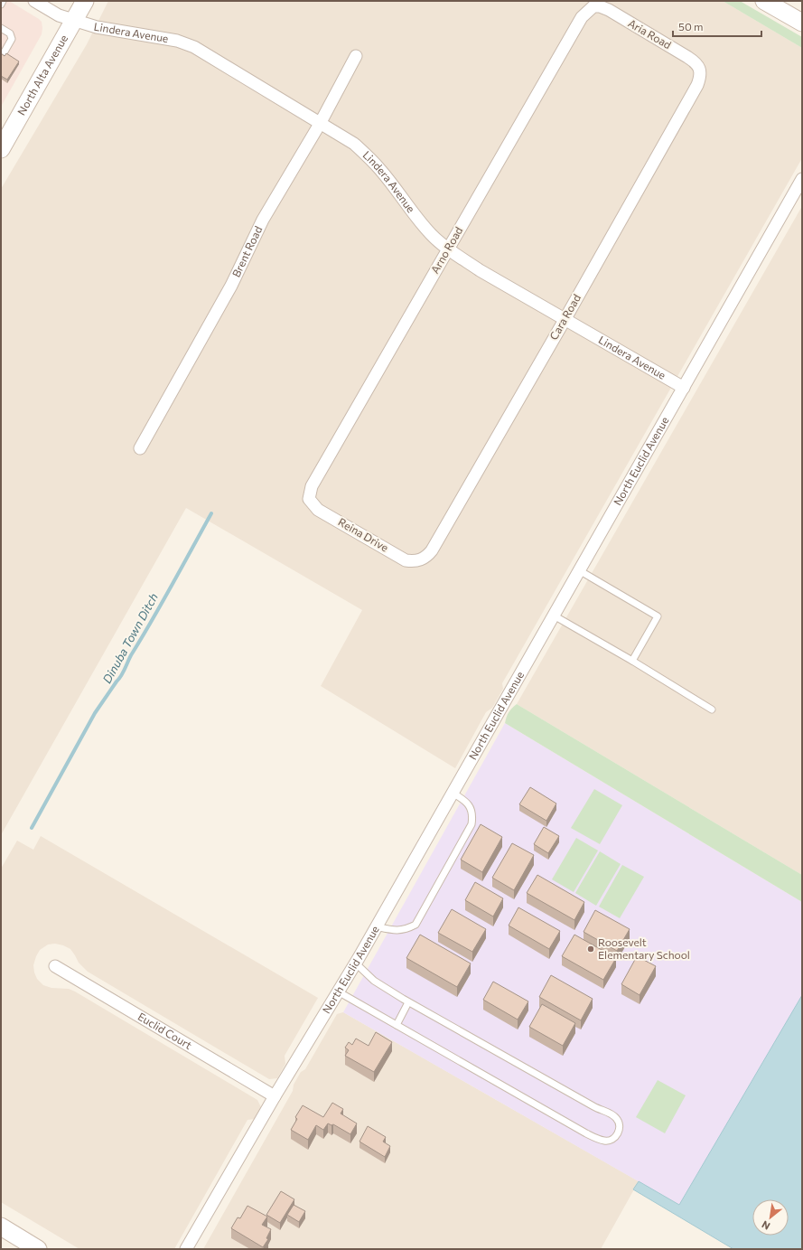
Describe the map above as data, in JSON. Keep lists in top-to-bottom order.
{
  "streets": {
    "main road": ["North Alta Avenue"],
    "street": [
      "Lindera Avenue",
      "Aria Road",
      "Arno Road",
      "Brent Road",
      "Cara Road",
      "North Euclid Avenue",
      "Reina Drive",
      "Euclid Court"
    ]
  },
  "crossings": [
    ["Lindera Avenue", "North Alta Avenue"],
    ["Lindera Avenue", "Arno Road"],
    ["Lindera Avenue", "Brent Road"],
    ["Lindera Avenue", "Cara Road"],
    ["Lindera Avenue", "North Euclid Avenue"],
    ["Aria Road", "Arno Road"],
    ["Aria Road", "Cara Road"],
    ["Arno Road", "Reina Drive"],
    ["Cara Road", "Reina Drive"],
    ["North Euclid Avenue", "Euclid Court"]
  ],
  "water": ["Dinuba Town Ditch"],
  "places": ["Roosevelt Elementary School"],
  "scale_bar": "50 m",
  "north": "bottom left"
}
